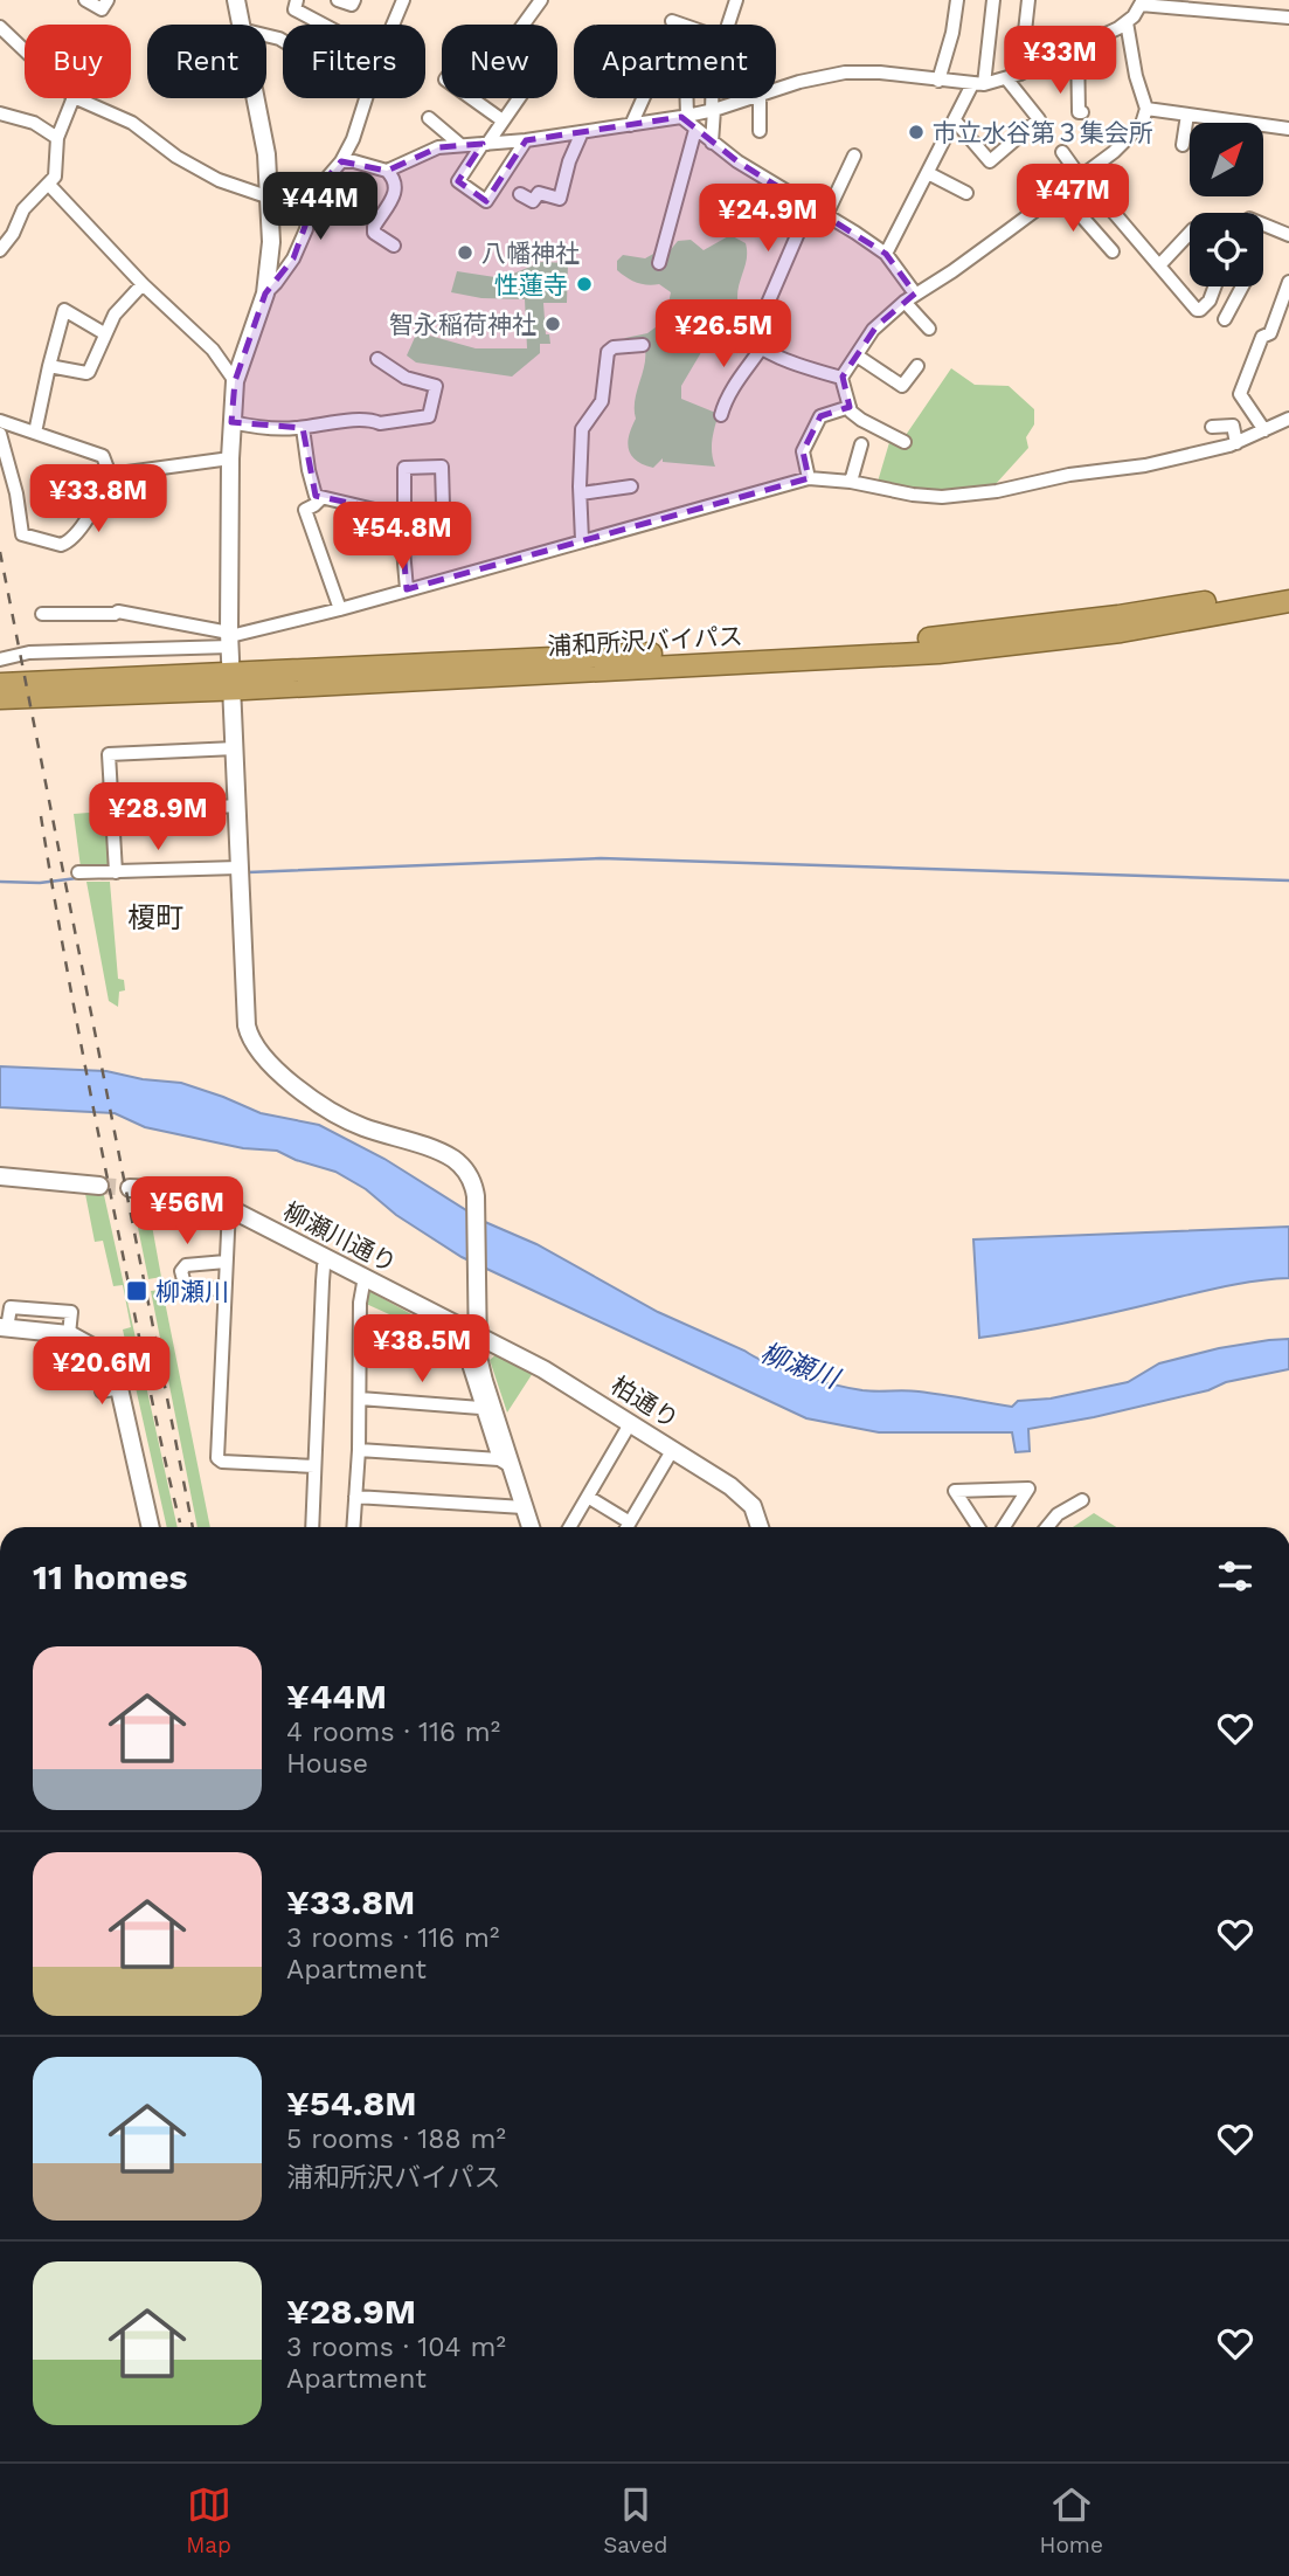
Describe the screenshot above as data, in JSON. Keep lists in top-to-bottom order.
{
  "streets": {
    "highway": ["浦和所沢バイパス"],
    "street": ["柳瀬川通り", "柏通り"]
  },
  "crossings": [
    ["柳瀬川通り", "柏通り"]
  ],
  "districts": ["榎町"],
  "water": ["柳瀬川"],
  "places": {
    "other": [
      "市立水谷第３集会所",
      "八幡神社",
      "性蓮寺",
      "智永稲荷神社"
    ],
    "transit": ["柳瀬川"]
  },
  "north": "top right",
  "page": {
    "chip": [
      "Buy",
      "Rent",
      "Filters",
      "New",
      "Apartment"
    ],
    "price": [
      "¥33M",
      "¥47M",
      "¥44M",
      "¥24.9M",
      "¥26.5M",
      "¥33.8M",
      "¥54.8M",
      "¥28.9M",
      "¥56M",
      "¥38.5M",
      "¥20.6M"
    ],
    "heading": "11 homes",
    "list": [
      {
        "name": "¥44M",
        "note": "4 rooms · 116 m² · House"
      },
      {
        "name": "¥33.8M",
        "note": "3 rooms · 116 m² · Apartment"
      },
      {
        "name": "¥54.8M",
        "note": "5 rooms · 188 m² · 浦和所沢バイパス"
      },
      {
        "name": "¥28.9M",
        "note": "3 rooms · 104 m² · Apartment"
      }
    ],
    "tabs": ["Map", "Saved", "Home"]
  }
}
